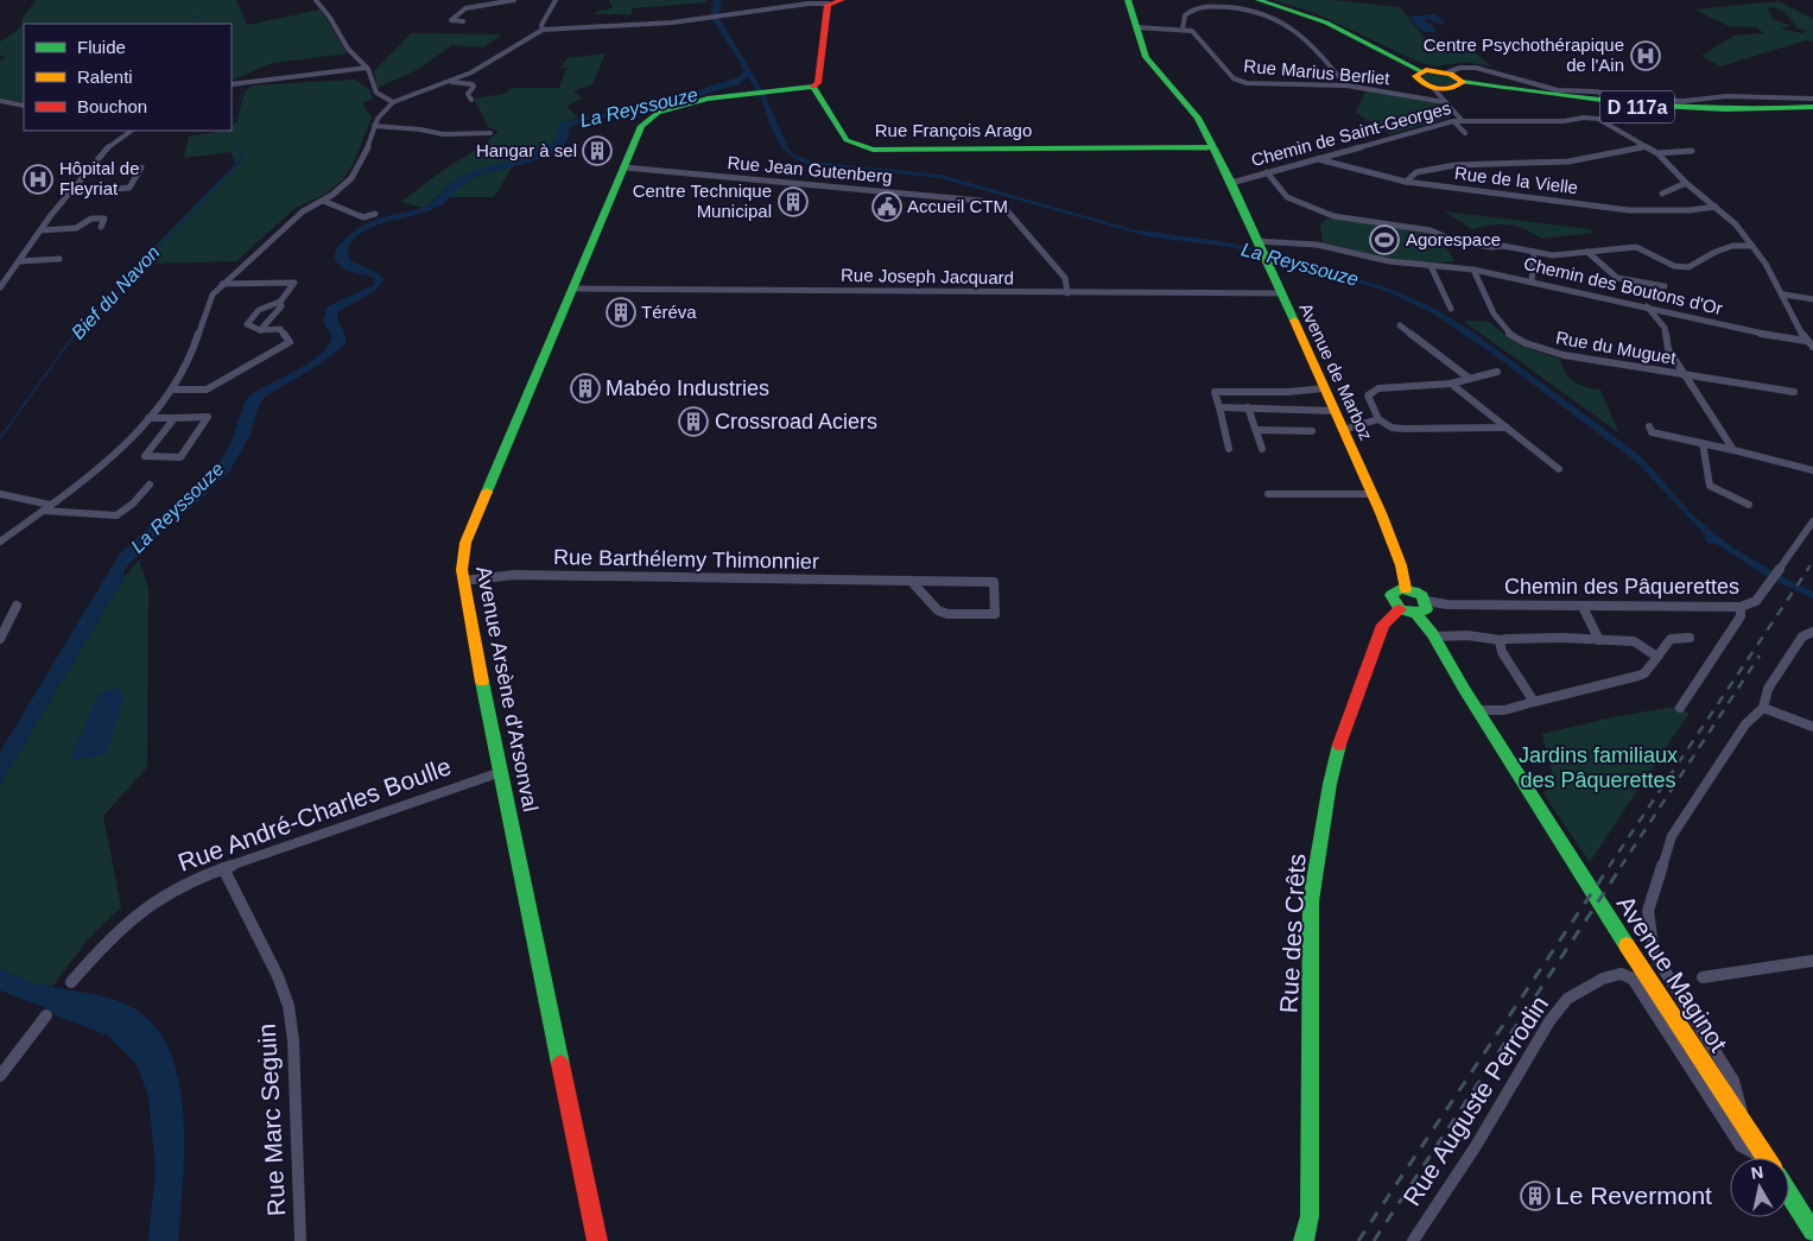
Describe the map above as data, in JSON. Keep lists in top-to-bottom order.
{
  "streets": {
    "street": [
      "Rue Marius Berliet",
      "D 117a",
      "Rue François Arago",
      "Chemin de Saint-Georges",
      "Rue Jean Gutenberg",
      "Rue de la Vielle",
      "Rue Joseph Jacquard",
      "Chemin des Boutons d'Or",
      "Rue du Muguet",
      "Avenue de Marboz",
      "Rue Barthélemy Thimonnier",
      "Chemin des Pâquerettes",
      "Avenue Arsène d'Arsonval",
      "Rue André-Charles Boulle",
      "Rue des Crêts",
      "Avenue Maginot",
      "Rue Auguste Perrodin",
      "Rue Marc Seguin"
    ]
  },
  "crossings": [
    ["Rue François Arago", "Avenue de Marboz"],
    ["Rue François Arago", "Avenue Arsène d'Arsonval"],
    ["Chemin de Saint-Georges", "Rue de la Vielle"],
    ["Chemin de Saint-Georges", "Avenue de Marboz"],
    ["Rue Jean Gutenberg", "Rue Joseph Jacquard"],
    ["Rue Jean Gutenberg", "Avenue Arsène d'Arsonval"],
    ["Rue Joseph Jacquard", "Avenue de Marboz"],
    ["Rue Joseph Jacquard", "Avenue Arsène d'Arsonval"],
    ["Chemin des Boutons d'Or", "Rue du Muguet"],
    ["Chemin des Boutons d'Or", "Avenue de Marboz"],
    ["Avenue de Marboz", "Chemin des Pâquerettes"],
    ["Avenue de Marboz", "Rue des Crêts"],
    ["Rue Barthélemy Thimonnier", "Avenue Arsène d'Arsonval"],
    ["Chemin des Pâquerettes", "Rue des Crêts"],
    ["Avenue Arsène d'Arsonval", "Rue André-Charles Boulle"],
    ["Rue André-Charles Boulle", "Rue Marc Seguin"]
  ],
  "water": ["La Reyssouze", "Bief du Navon"],
  "parks": ["Jardins familiaux des Pâquerettes"],
  "places": {
    "hospital": ["Centre Psychothérapique de l'Ain", "Hôpital de Fleyriat"],
    "building": [
      "Hangar à sel",
      "Centre Technique Municipal",
      "Téréva",
      "Mabéo Industries",
      "Crossroad Aciers",
      "Le Revermont"
    ],
    "public building": ["Accueil CTM"],
    "sports": ["Agorespace"]
  },
  "legend": ["Fluide", "Ralenti", "Bouchon"],
  "north": "top"
}
